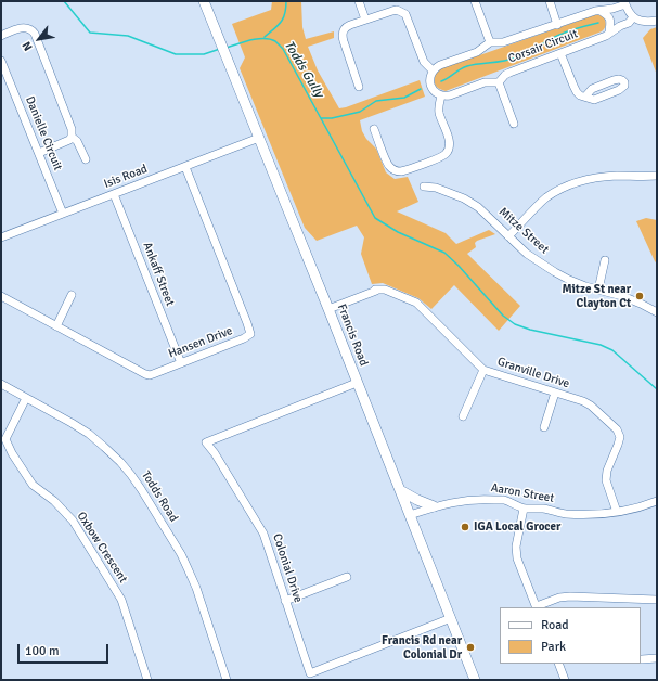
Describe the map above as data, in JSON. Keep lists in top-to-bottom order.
{
  "streets": {
    "main road": ["Francis Road"],
    "street": [
      "Corsair Circuit",
      "Danielle Circuit",
      "Isis Road",
      "Mitze Street",
      "Ankaff Street",
      "Hansen Drive",
      "Granville Drive",
      "Aaron Street",
      "Todds Road",
      "Oxbow Crescent",
      "Colonial Drive"
    ]
  },
  "crossings": [
    ["Danielle Circuit", "Isis Road"],
    ["Isis Road", "Ankaff Street"],
    ["Isis Road", "Francis Road"],
    ["Isis Road", "Hansen Drive"],
    ["Ankaff Street", "Hansen Drive"],
    ["Francis Road", "Granville Drive"],
    ["Francis Road", "Aaron Street"],
    ["Francis Road", "Colonial Drive"],
    ["Granville Drive", "Aaron Street"],
    ["Todds Road", "Oxbow Crescent"]
  ],
  "water": ["Todds Gully"],
  "places": ["Mitze St near Clayton Ct", "IGA Local Grocer", "Francis Rd near Colonial Dr"],
  "legend": ["Road", "Park"],
  "scale_bar": "100 m",
  "north": "bottom left"
}
